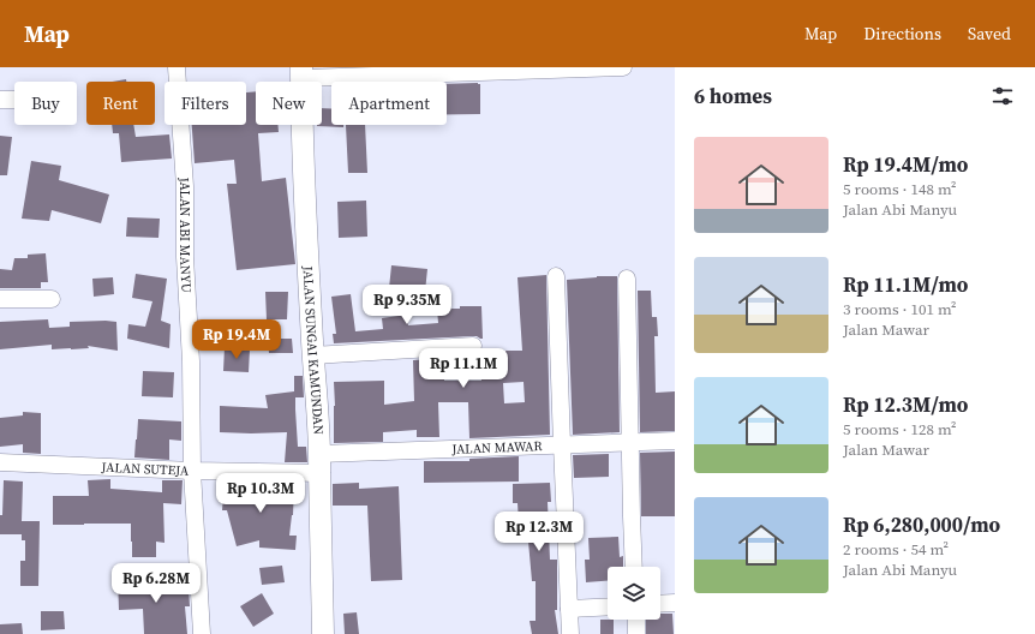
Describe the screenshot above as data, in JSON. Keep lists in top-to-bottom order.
{
  "streets": {
    "main road": ["JALAN SUNGAI KAMUNDAN"],
    "street": ["JALAN ABI MANYU", "JALAN MAWAR", "JALAN SUTEJA"]
  },
  "crossings": [
    ["JALAN ABI MANYU", "JALAN SUTEJA"],
    ["JALAN SUNGAI KAMUNDAN", "JALAN MAWAR"],
    ["JALAN SUNGAI KAMUNDAN", "JALAN SUTEJA"],
    ["JALAN MAWAR", "JALAN SUTEJA"]
  ],
  "page": {
    "header": "Map",
    "nav": ["Map", "Directions", "Saved"],
    "heading": "6 homes",
    "chip": [
      "Buy",
      "Rent",
      "Filters",
      "New",
      "Apartment"
    ],
    "list": [
      {
        "name": "Rp 19.4M/mo",
        "note": "5 rooms · 148 m² · Jalan Abi Manyu"
      },
      {
        "name": "Rp 11.1M/mo",
        "note": "3 rooms · 101 m² · Jalan Mawar"
      },
      {
        "name": "Rp 12.3M/mo",
        "note": "5 rooms · 128 m² · Jalan Mawar"
      },
      {
        "name": "Rp 6,280,000/mo",
        "note": "2 rooms · 54 m² · Jalan Abi Manyu"
      }
    ],
    "price": [
      "Rp 9.35M",
      "Rp 19.4M",
      "Rp 11.1M",
      "Rp 10.3M",
      "Rp 12.3M",
      "Rp 6.28M"
    ]
  }
}
